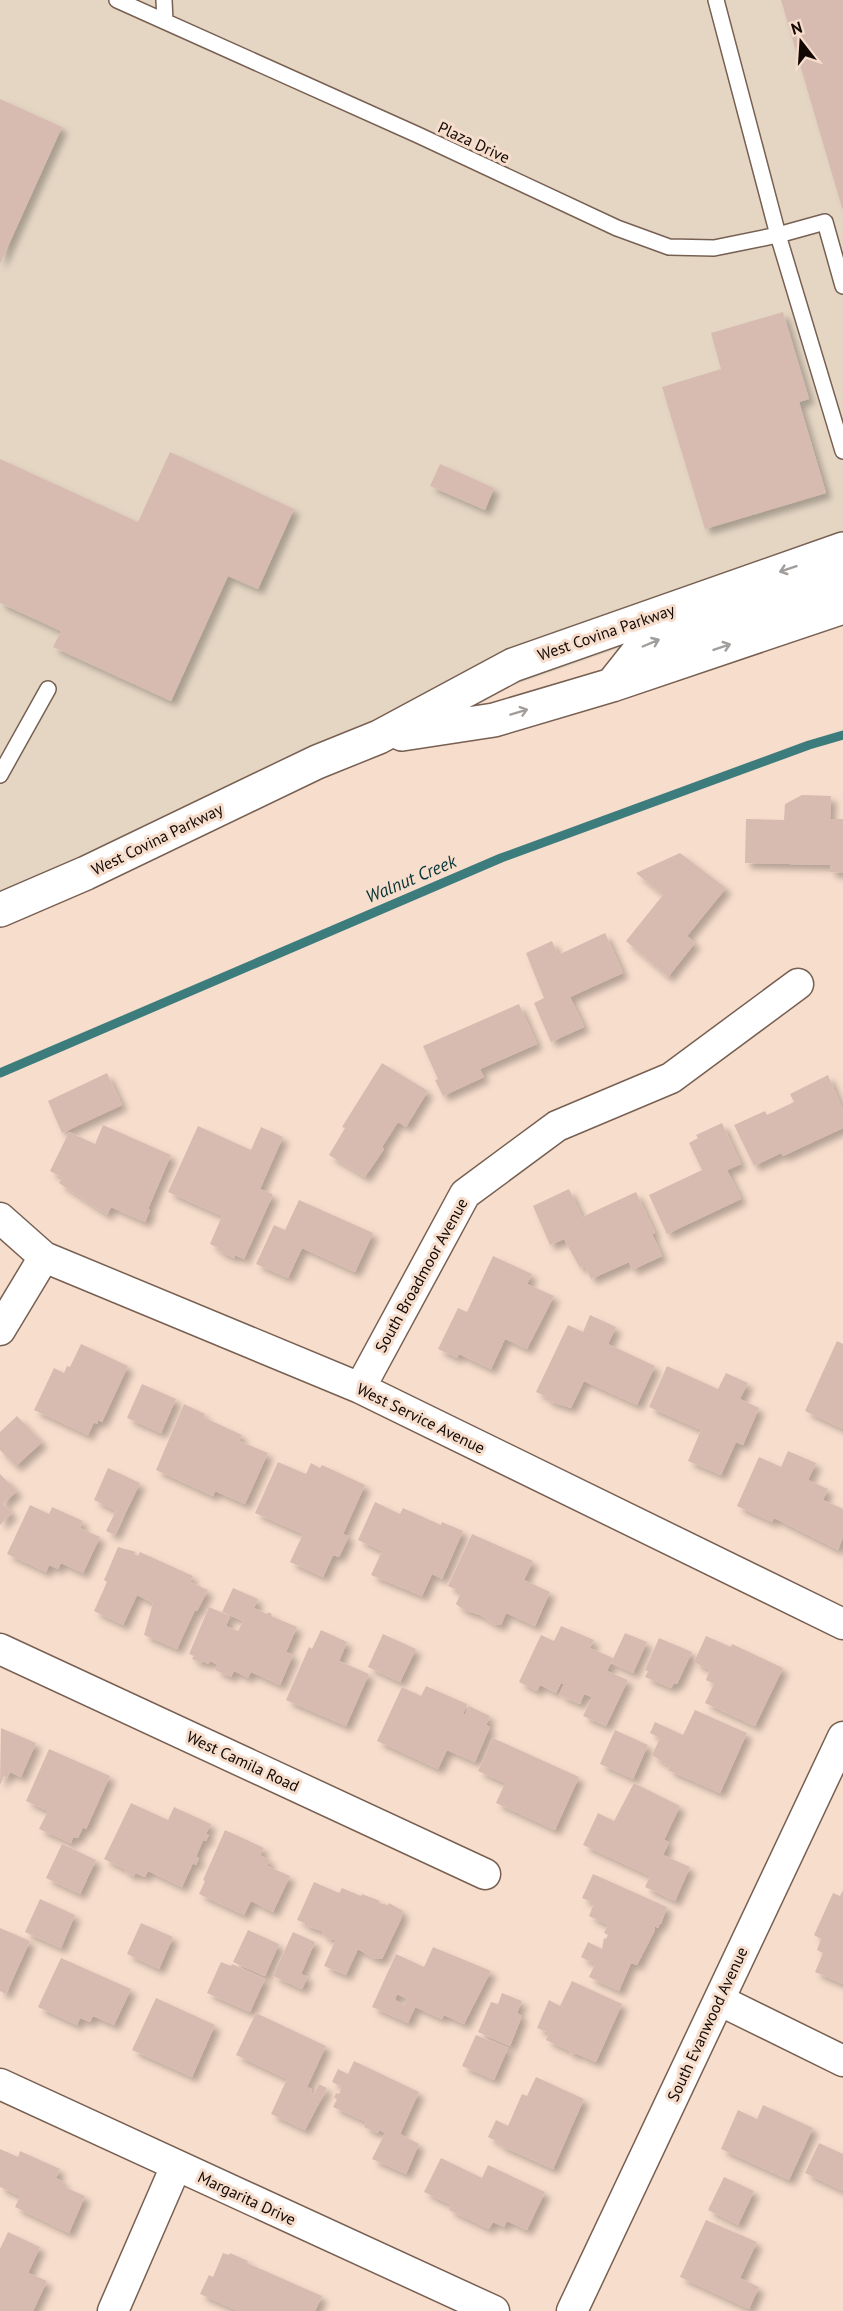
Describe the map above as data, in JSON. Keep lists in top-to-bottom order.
{
  "streets": {
    "street": [
      "West Covina Parkway",
      "South Broadmoor Avenue",
      "West Service Avenue",
      "West Camila Road",
      "South Evanwood Avenue",
      "Margarita Drive"
    ],
    "lane": ["Plaza Drive"]
  },
  "crossings": [
    ["South Broadmoor Avenue", "West Service Avenue"]
  ],
  "water": ["Walnut Creek"],
  "north": "top"
}
